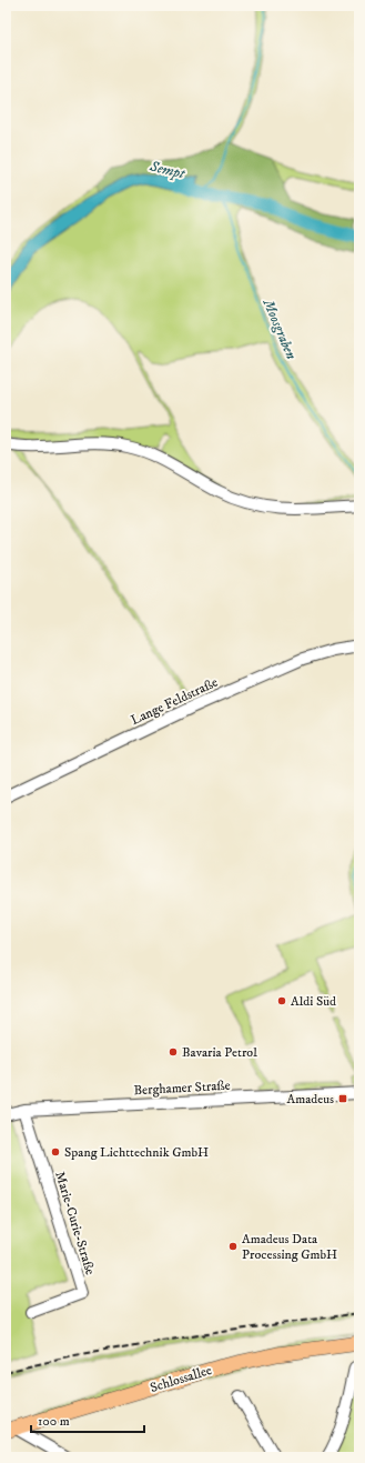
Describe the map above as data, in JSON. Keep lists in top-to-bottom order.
{
  "streets": {
    "main road": ["Schlossallee"],
    "street": ["Lange Feldstraße", "Berghamer Straße", "Marie-Curie-Straße"]
  },
  "crossings": [
    ["Berghamer Straße", "Marie-Curie-Straße"]
  ],
  "water": ["Sempt", "Moosgraben"],
  "places": {
    "other": [
      "Aldi Süd",
      "Bavaria Petrol",
      "Spang Lichttechnik GmbH",
      "Amadeus Data Processing GmbH"
    ],
    "transit": ["Amadeus"]
  },
  "scale_bar": "100 m"
}
